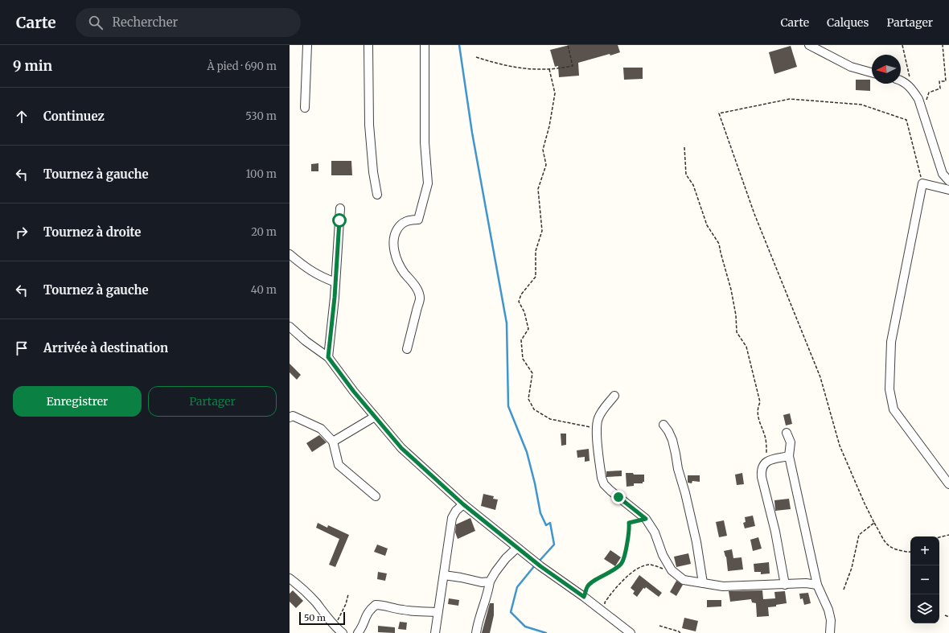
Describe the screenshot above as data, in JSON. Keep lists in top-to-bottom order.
{
  "scale_bar": "50 m",
  "north": "left",
  "page": {
    "header": "Carte",
    "search": "Rechercher",
    "nav": ["Carte", "Calques", "Partager"],
    "heading": ["9 min", "À pied · 690 m"],
    "list": [
      ["Continuez", "530 m"],
      ["Tournez à gauche", "100 m"],
      ["Tournez à droite", "20 m"],
      ["Tournez à gauche", "40 m"],
      "Arrivée à destination"
    ],
    "buttons": ["Enregistrer", "Partager"],
    "map_buttons": ["+", "−"],
    "scale": "50 m"
  }
}
